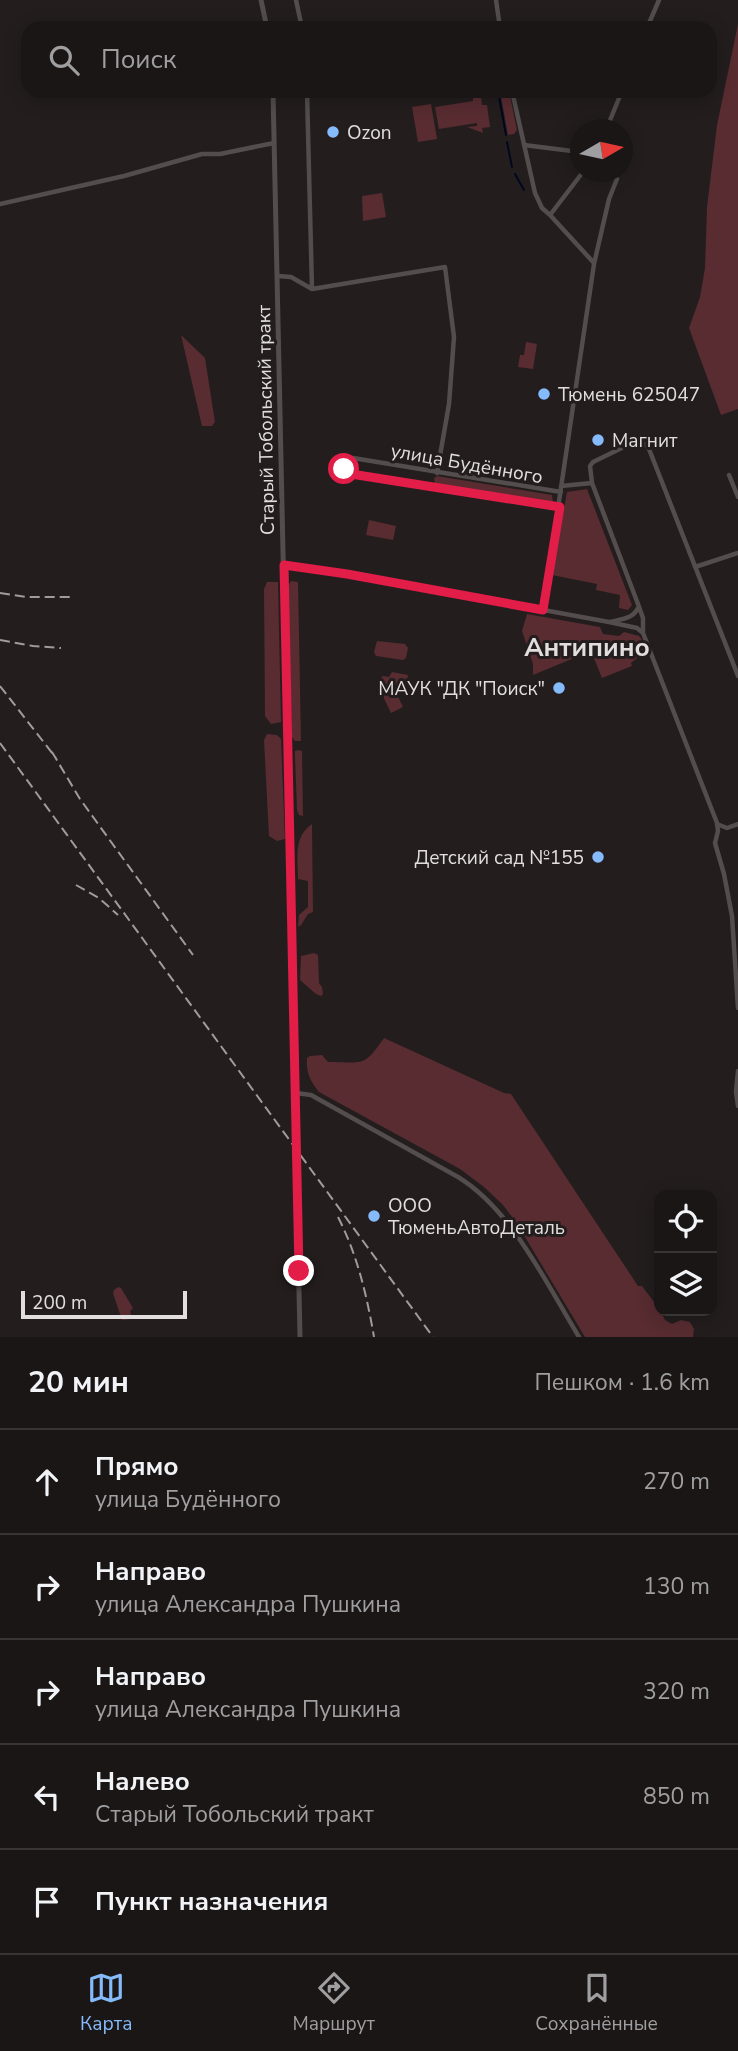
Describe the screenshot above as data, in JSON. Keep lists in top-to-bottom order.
{
  "streets": {
    "street": ["Старый Тобольский тракт", "улица Будённого"]
  },
  "districts": ["Антипино"],
  "places": [
    "Ozon",
    "Тюмень 625047",
    "Магнит",
    "МАУК \"ДК \"Поиск\"",
    "Детский сад №155",
    "ООО ТюменьАвтоДеталь"
  ],
  "scale_bar": "200 m",
  "north": "right",
  "page": {
    "search": "Поиск",
    "scale": "200 m",
    "heading": ["20 мин", "Пешком · 1.6 km"],
    "list": [
      ["Прямо", "улица Будённого", "270 m"],
      ["Направо", "улица Александра Пушкина", "130 m"],
      ["Направо", "улица Александра Пушкина", "320 m"],
      ["Налево", "Старый Тобольский тракт", "850 m"],
      "Пункт назначения"
    ],
    "nav": ["Карта", "Маршрут", "Сохранённые"]
  }
}
